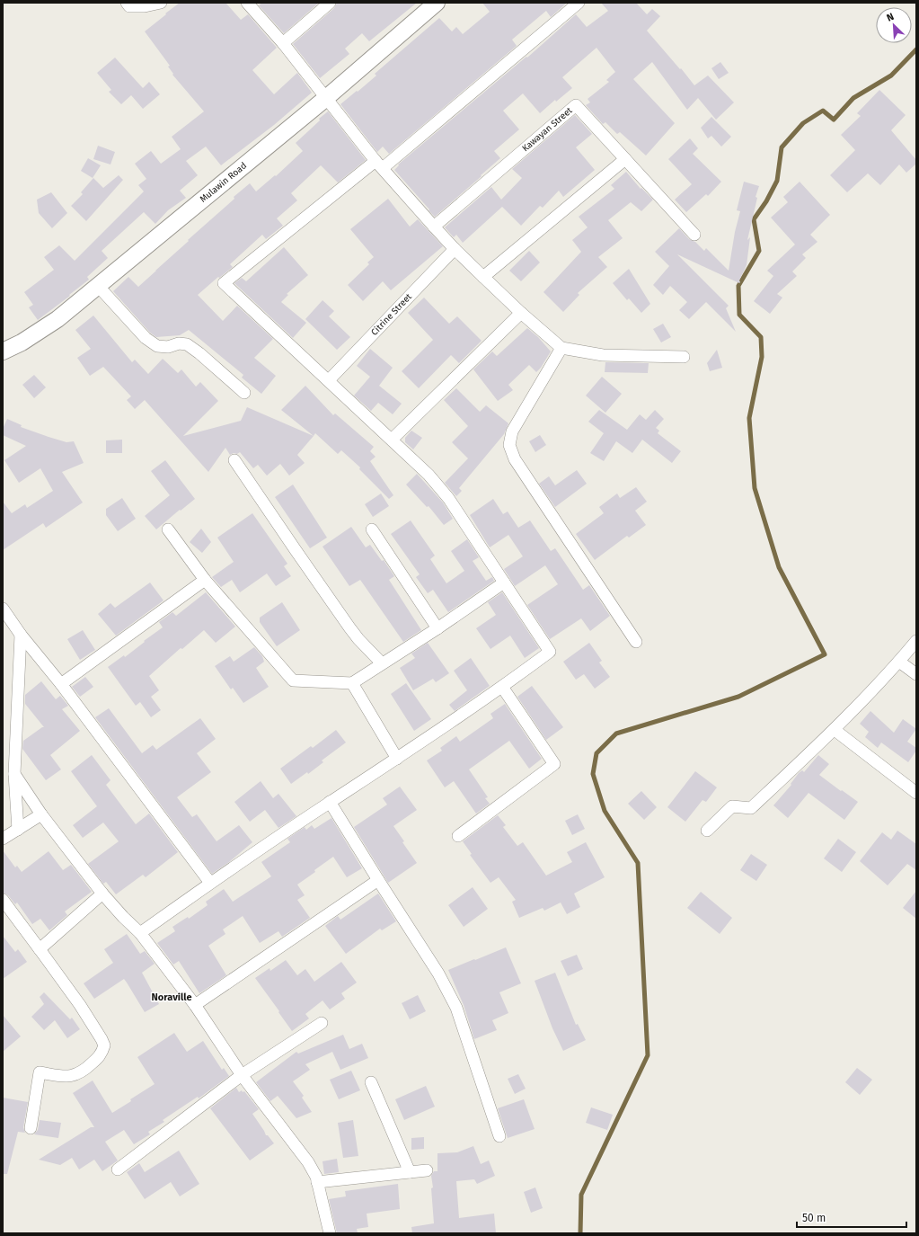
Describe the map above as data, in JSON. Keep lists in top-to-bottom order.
{
  "streets": {
    "main road": ["Mulawin Road"],
    "street": ["Kawayan Street", "Citrine Street"]
  },
  "districts": ["Noraville"],
  "scale_bar": "50 m",
  "north": "top left"
}
